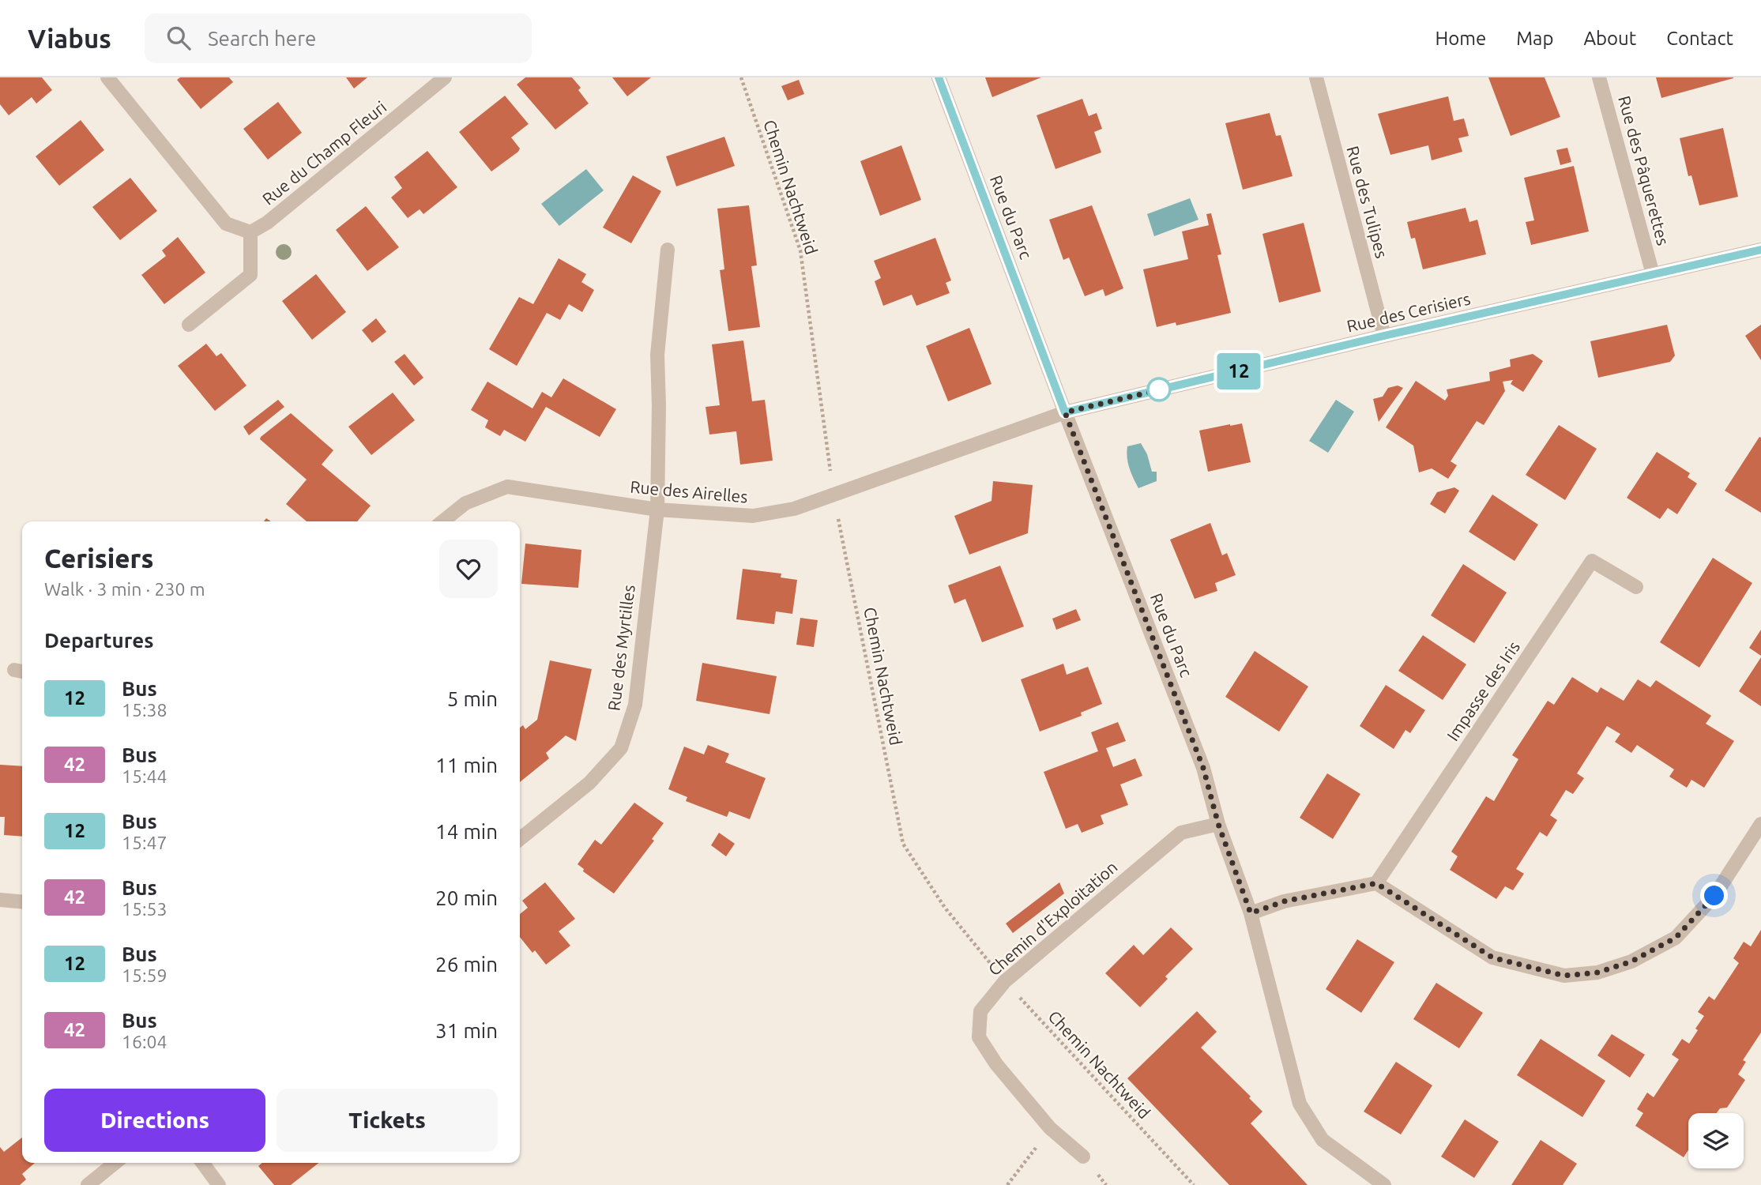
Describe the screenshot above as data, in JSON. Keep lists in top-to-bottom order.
{
  "streets": {
    "street": [
      "Rue du Champ Fleuri",
      "Rue des Pâquerettes",
      "Rue des Tulipes",
      "Rue du Parc",
      "Rue des Cerisiers",
      "Rue des Airelles",
      "Rue des Myrtilles",
      "Impasse des Iris",
      "Chemin d'Exploitation"
    ],
    "path": ["Chemin Nachtweid"]
  },
  "crossings": [
    ["Rue des Pâquerettes", "Rue des Cerisiers"],
    ["Chemin Nachtweid", "Rue des Airelles"],
    ["Chemin Nachtweid", "Chemin d'Exploitation"],
    ["Rue des Tulipes", "Rue des Cerisiers"],
    ["Rue du Parc", "Rue des Cerisiers"],
    ["Rue du Parc", "Rue des Airelles"],
    ["Rue du Parc", "Chemin d'Exploitation"],
    ["Rue des Cerisiers", "Rue des Airelles"],
    ["Rue des Airelles", "Rue des Myrtilles"]
  ],
  "lines": ["bus line 12"],
  "page": {
    "header": "Viabus",
    "search": "Search here",
    "nav": [
      "Home",
      "Map",
      "About",
      "Contact"
    ],
    "on_map": "12",
    "heading": [
      ["Cerisiers", "Walk · 3 min · 230 m"],
      "Departures"
    ],
    "list": [
      {
        "mark": "12",
        "name": "Bus",
        "note": "15:38",
        "value": "5 min"
      },
      {
        "mark": "42",
        "name": "Bus",
        "note": "15:44",
        "value": "11 min"
      },
      {
        "mark": "12",
        "name": "Bus",
        "note": "15:47",
        "value": "14 min"
      },
      {
        "mark": "42",
        "name": "Bus",
        "note": "15:53",
        "value": "20 min"
      },
      {
        "mark": "12",
        "name": "Bus",
        "note": "15:59",
        "value": "26 min"
      },
      {
        "mark": "42",
        "name": "Bus",
        "note": "16:04",
        "value": "31 min"
      }
    ],
    "buttons": ["Directions", "Tickets"]
  }
}
